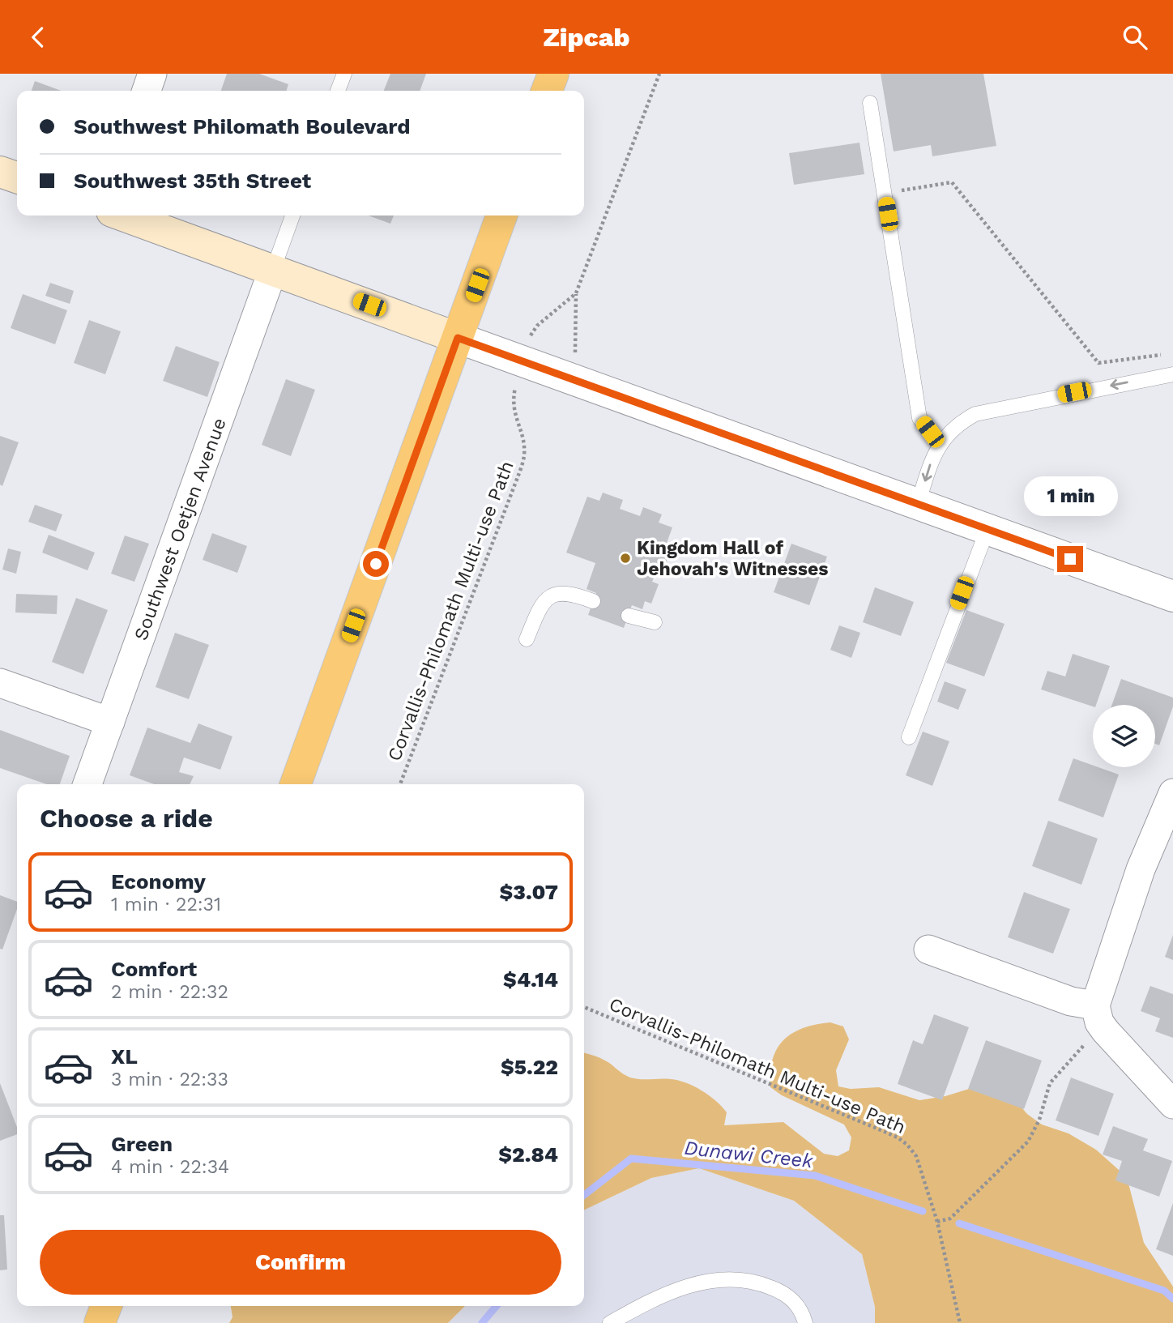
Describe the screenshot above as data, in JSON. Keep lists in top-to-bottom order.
{
  "streets": {
    "street": ["Southwest Oetjen Avenue"],
    "path": ["Corvallis-Philomath Multi-use Path"]
  },
  "water": ["Dunawi Creek"],
  "places": ["Kingdom Hall of Jehovah's Witnesses"],
  "page": {
    "header": "Zipcab",
    "banner": ["Southwest Philomath Boulevard", "Southwest 35th Street"],
    "bubble": "1 min",
    "heading": "Choose a ride",
    "list": [
      {
        "name": "Economy",
        "note": "1 min · 22:31",
        "value": "$3.07"
      },
      {
        "name": "Comfort",
        "note": "2 min · 22:32",
        "value": "$4.14"
      },
      {
        "name": "XL",
        "note": "3 min · 22:33",
        "value": "$5.22"
      },
      {
        "name": "Green",
        "note": "4 min · 22:34",
        "value": "$2.84"
      }
    ],
    "buttons": "Confirm"
  }
}
